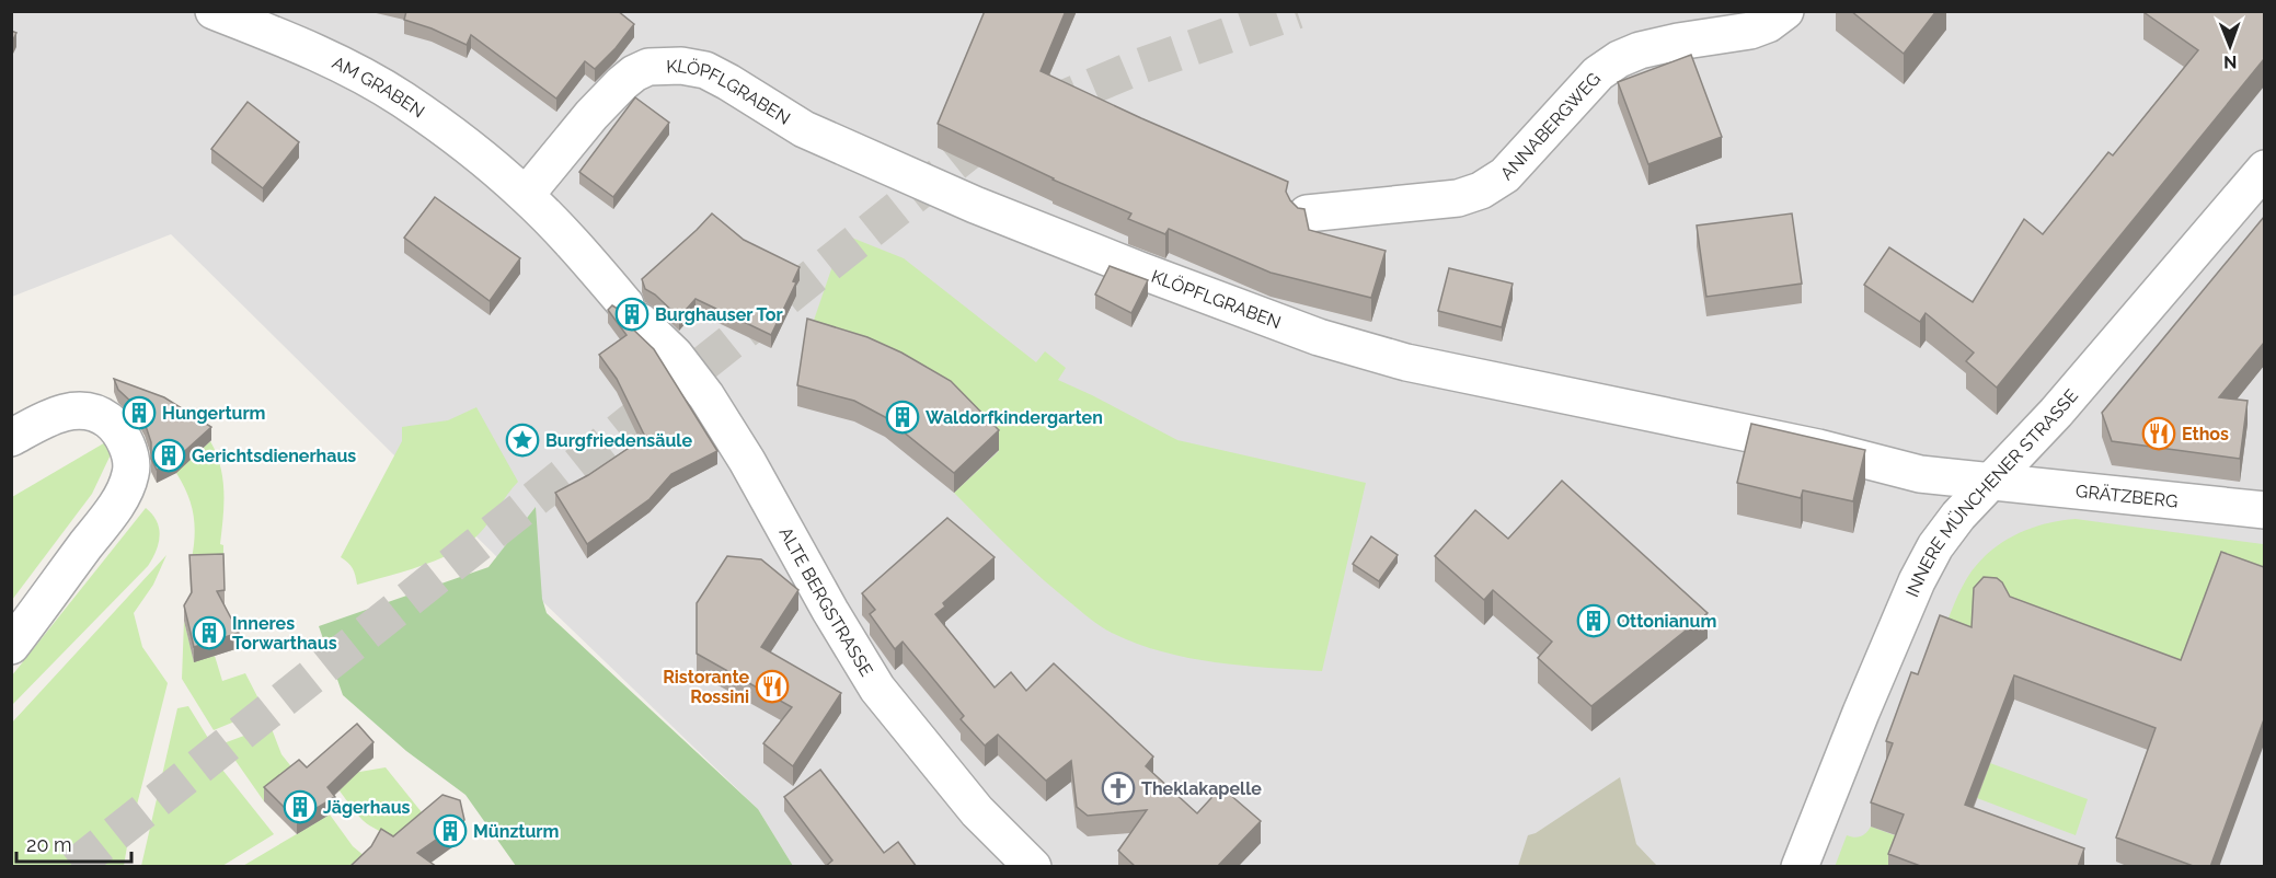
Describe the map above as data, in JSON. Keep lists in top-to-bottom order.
{
  "streets": {
    "street": [
      "AM GRABEN",
      "KLÖPFLGRABEN",
      "ANNABERGWEG",
      "INNERE MÜNCHENER STRASSE",
      "GRÄTZBERG",
      "ALTE BERGSTRASSE"
    ]
  },
  "crossings": [
    ["AM GRABEN", "KLÖPFLGRABEN"],
    ["AM GRABEN", "ALTE BERGSTRASSE"],
    ["KLÖPFLGRABEN", "INNERE MÜNCHENER STRASSE"],
    ["KLÖPFLGRABEN", "GRÄTZBERG"],
    ["KLÖPFLGRABEN", "ALTE BERGSTRASSE"],
    ["INNERE MÜNCHENER STRASSE", "GRÄTZBERG"]
  ],
  "places": {
    "building": [
      "Burghauser Tor",
      "Hungerturm",
      "Waldorfkindergarten",
      "Gerichtsdienerhaus",
      "Ottonianum",
      "Inneres Torwarthaus",
      "Jägerhaus",
      "Münzturm"
    ],
    "restaurant": ["Ethos", "Ristorante Rossini"],
    "place": ["Burgfriedensäule"],
    "church": ["Theklakapelle"]
  },
  "scale_bar": "20 m",
  "north": "bottom"
}
